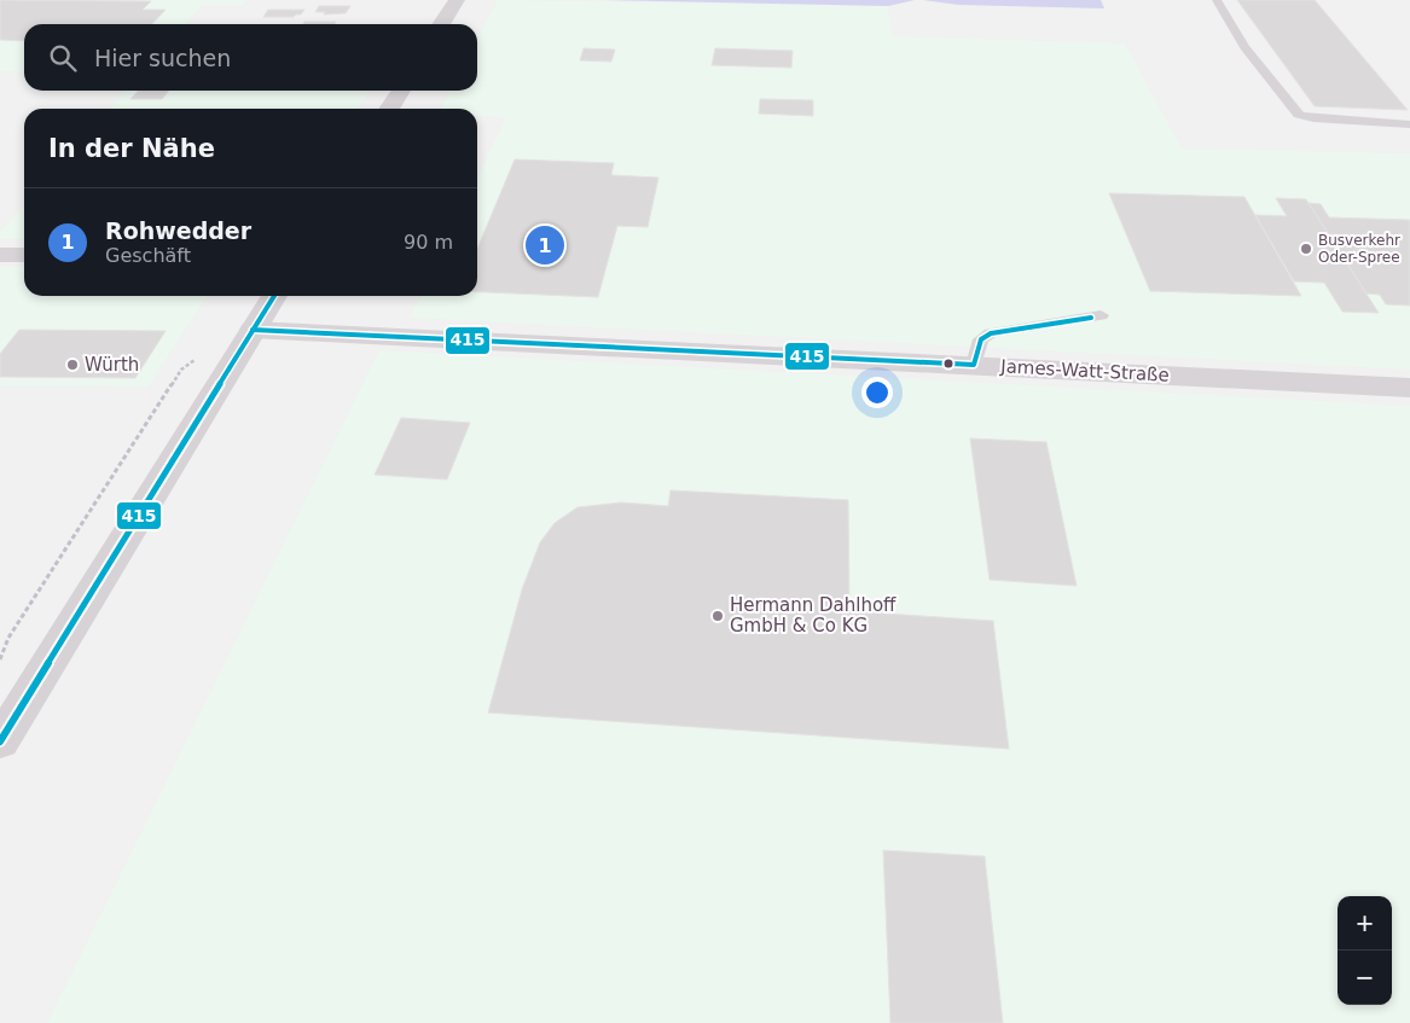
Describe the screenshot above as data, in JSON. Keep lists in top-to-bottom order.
{
  "streets": {
    "street": ["James-Watt-Straße"]
  },
  "places": ["Busverkehr Oder-Spree", "Würth", "Hermann Dahlhoff GmbH & Co KG"],
  "lines": ["transit line 415"],
  "page": {
    "search": "Hier suchen",
    "heading": "In der Nähe",
    "list": [
      {
        "mark": "1",
        "name": "Rohwedder",
        "note": "Geschäft",
        "value": "90 m"
      }
    ],
    "pins": "1",
    "map_buttons": ["+", "−"]
  }
}
